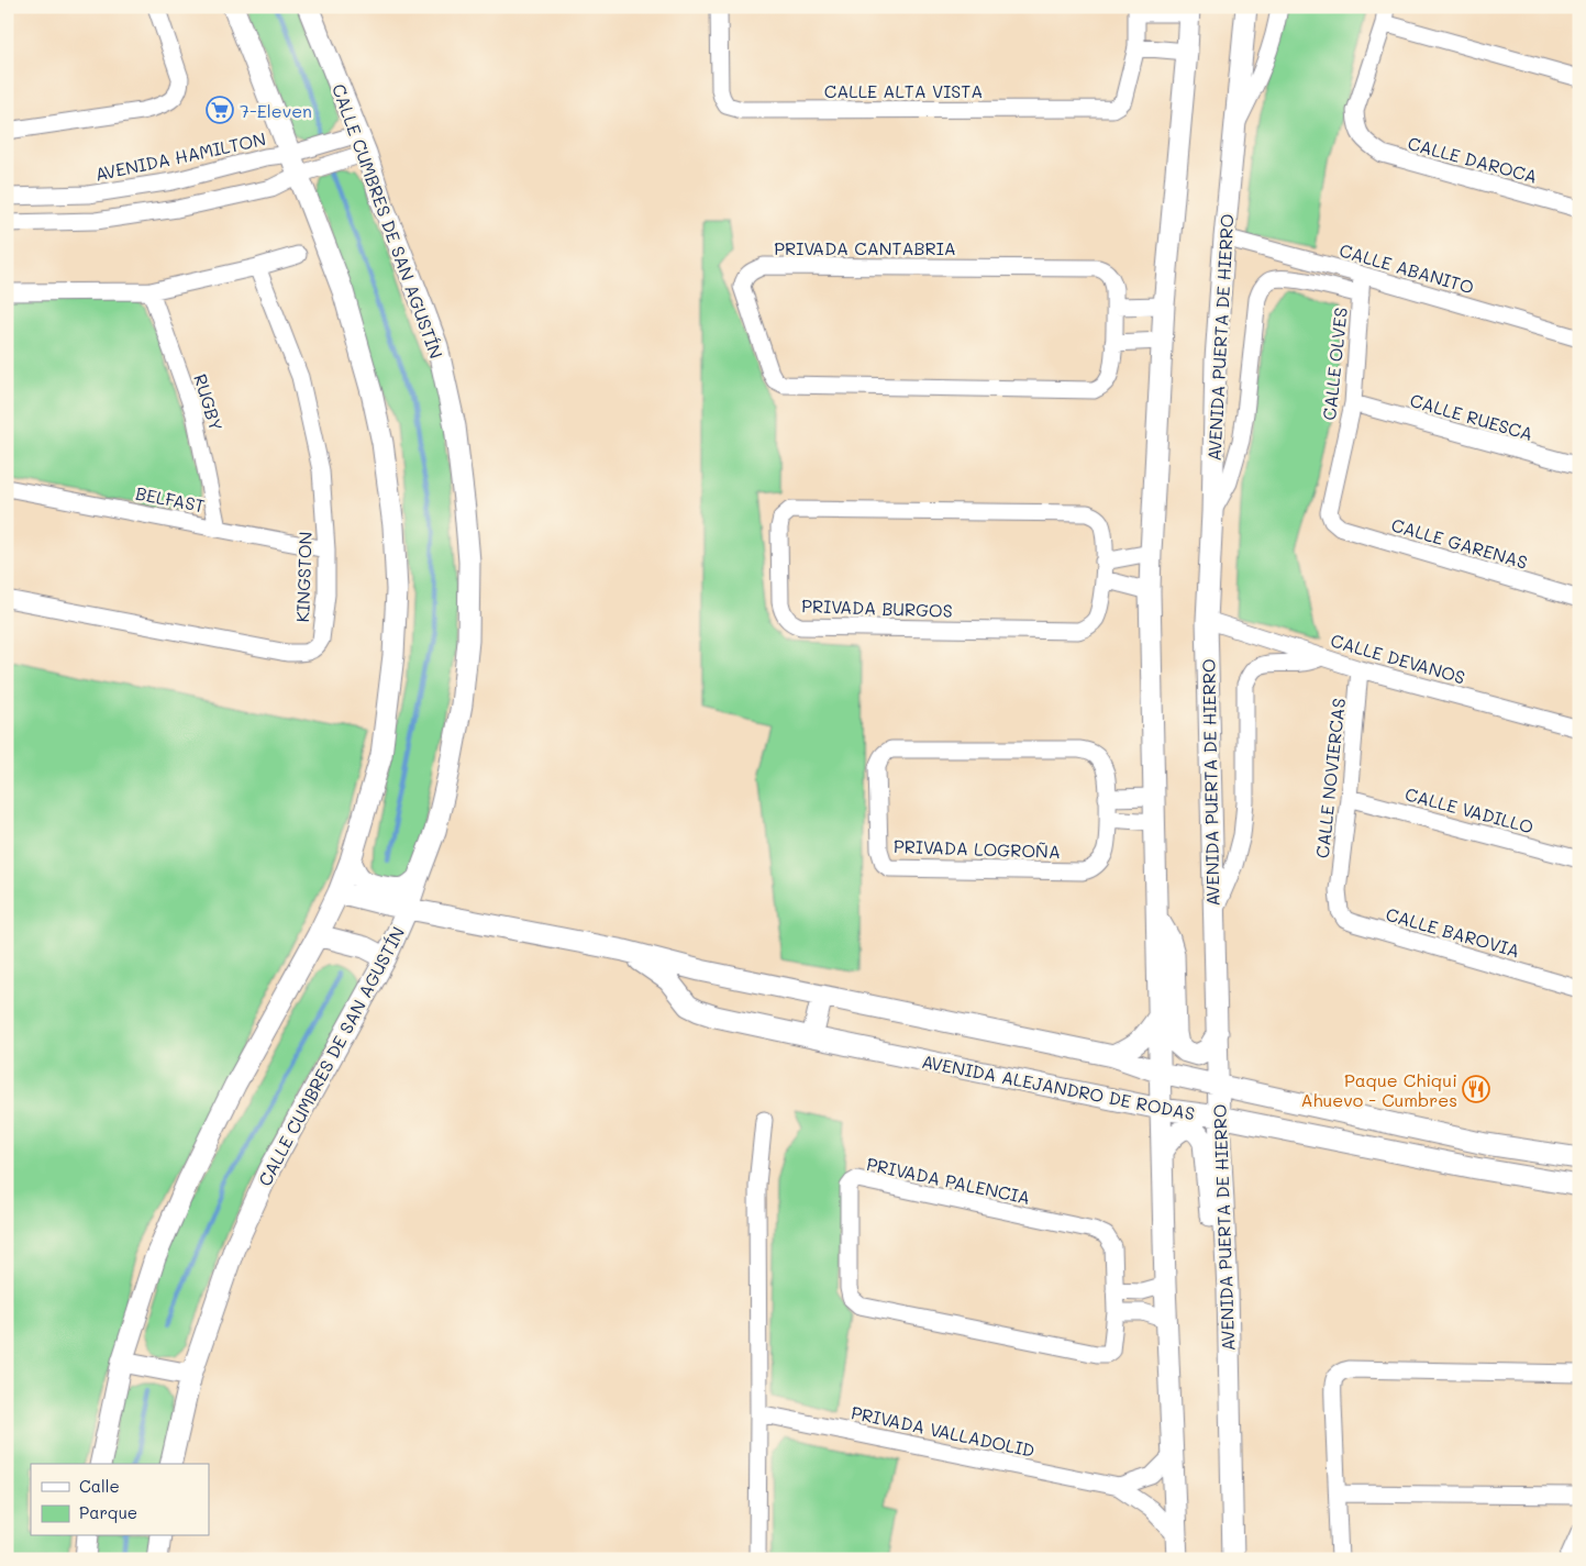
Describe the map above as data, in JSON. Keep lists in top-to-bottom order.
{
  "streets": {
    "street": [
      "CALLE ALTA VISTA",
      "AVENIDA HAMILTON",
      "CALLE DAROCA",
      "CALLE CUMBRES DE SAN AGUSTÍN",
      "PRIVADA CANTABRIA",
      "CALLE ABANITO",
      "AVENIDA PUERTA DE HIERRO",
      "CALLE OLVES",
      "RUGBY",
      "CALLE RUESCA",
      "BELFAST",
      "CALLE GARENAS",
      "KINGSTON",
      "PRIVADA BURGOS",
      "CALLE DEVANOS",
      "CALLE NOVIERCAS",
      "CALLE VADILLO",
      "PRIVADA LOGROÑA",
      "CALLE BAROVIA",
      "AVENIDA ALEJANDRO DE RODAS",
      "PRIVADA PALENCIA",
      "PRIVADA VALLADOLID"
    ]
  },
  "crossings": [
    ["AVENIDA HAMILTON", "CALLE CUMBRES DE SAN AGUSTÍN"],
    ["CALLE CUMBRES DE SAN AGUSTÍN", "AVENIDA ALEJANDRO DE RODAS"],
    ["CALLE ABANITO", "AVENIDA PUERTA DE HIERRO"],
    ["CALLE ABANITO", "CALLE OLVES"],
    ["AVENIDA PUERTA DE HIERRO", "CALLE DEVANOS"],
    ["AVENIDA PUERTA DE HIERRO", "AVENIDA ALEJANDRO DE RODAS"],
    ["CALLE OLVES", "CALLE RUESCA"],
    ["CALLE OLVES", "CALLE GARENAS"],
    ["RUGBY", "BELFAST"],
    ["BELFAST", "KINGSTON"],
    ["CALLE DEVANOS", "CALLE NOVIERCAS"],
    ["CALLE NOVIERCAS", "CALLE VADILLO"],
    ["CALLE NOVIERCAS", "CALLE BAROVIA"]
  ],
  "places": {
    "supermarket": ["7-Eleven"],
    "restaurant": ["Paque Chiqui Ahuevo - Cumbres"]
  },
  "legend": ["Calle", "Parque"]
}
